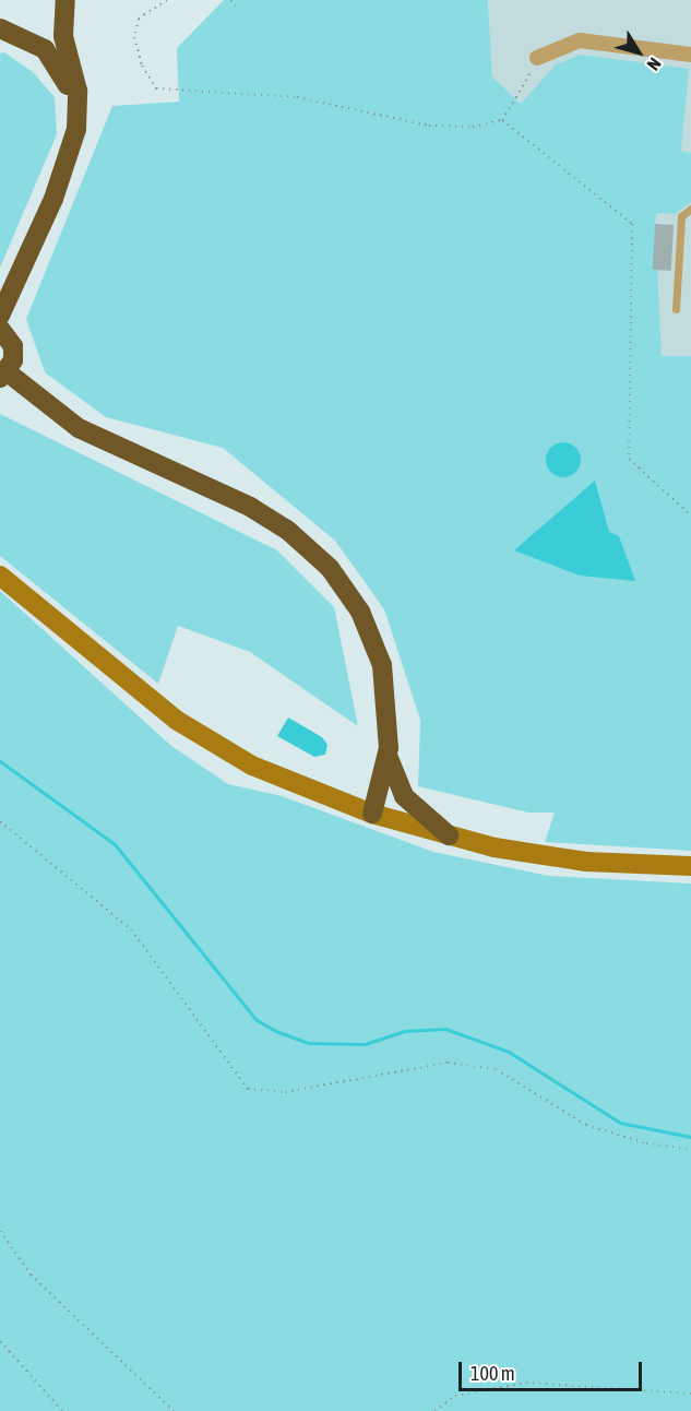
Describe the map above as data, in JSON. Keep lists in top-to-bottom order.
{
  "scale_bar": "100 m",
  "north": "bottom right"
}
